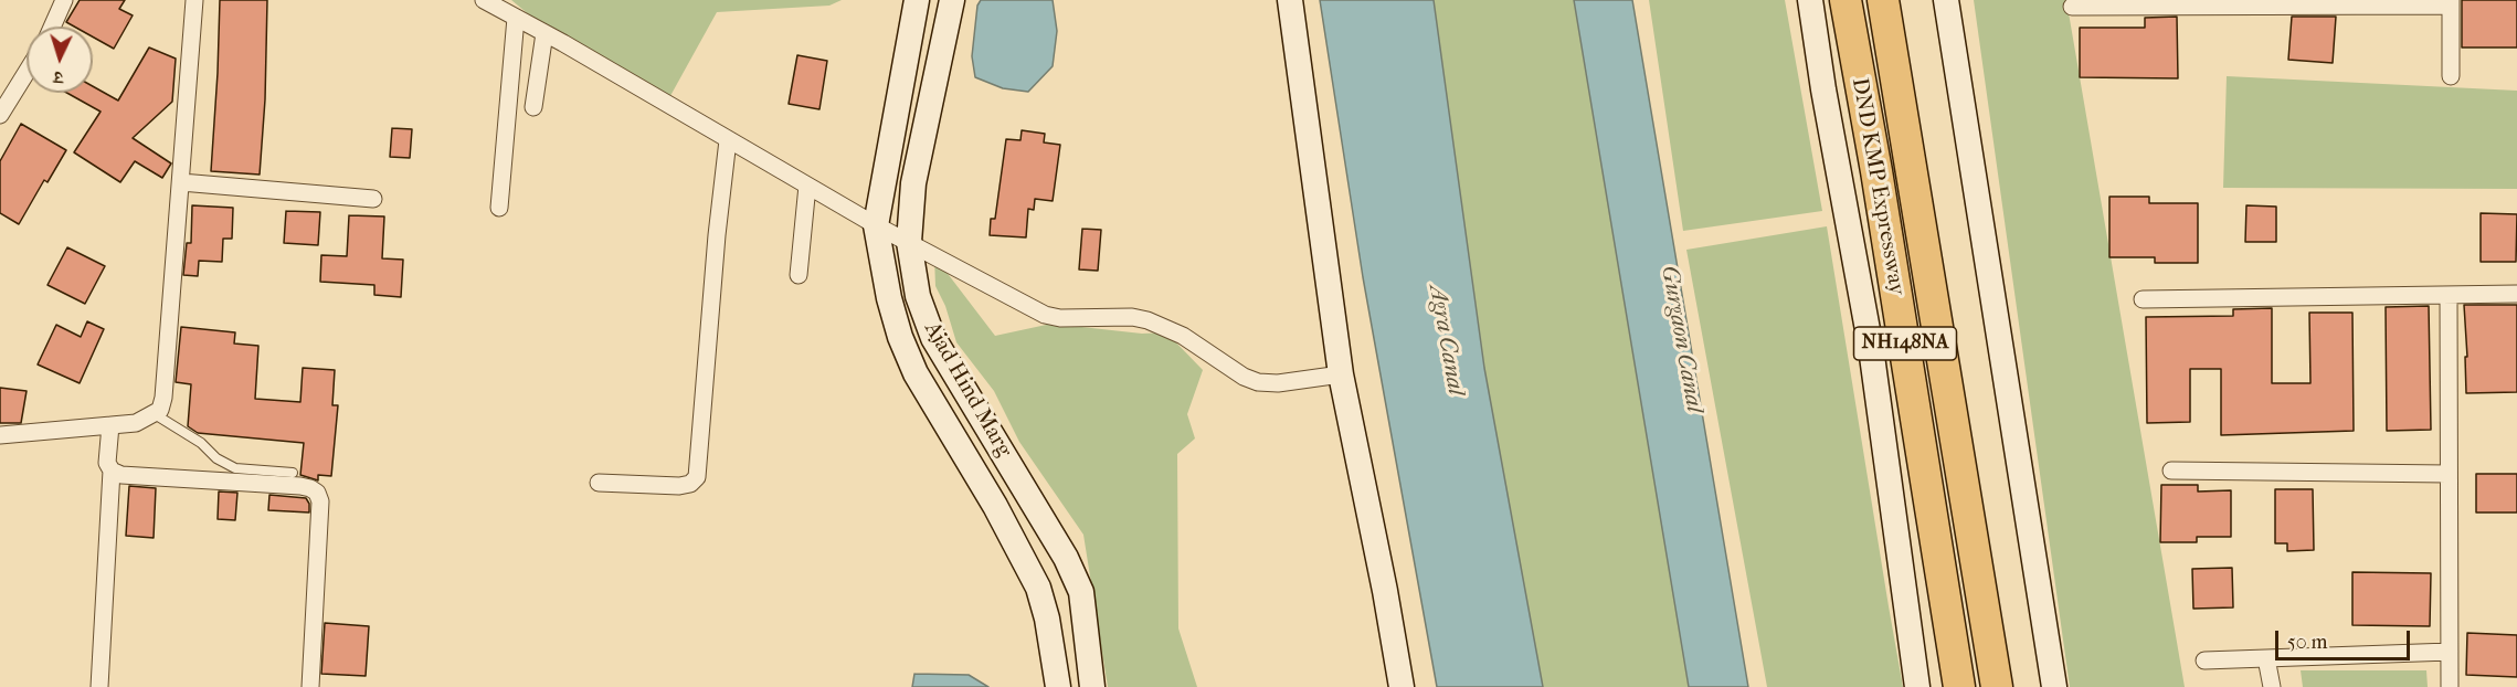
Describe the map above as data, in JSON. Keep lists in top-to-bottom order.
{
  "streets": {
    "highway": ["DND KMP Expressway", "NH148NA"],
    "street": ["Ajad Hind Marg"]
  },
  "water": ["Gurgaon Canal", "Agra Canal"],
  "scale_bar": "50 m",
  "north": "bottom"
}
